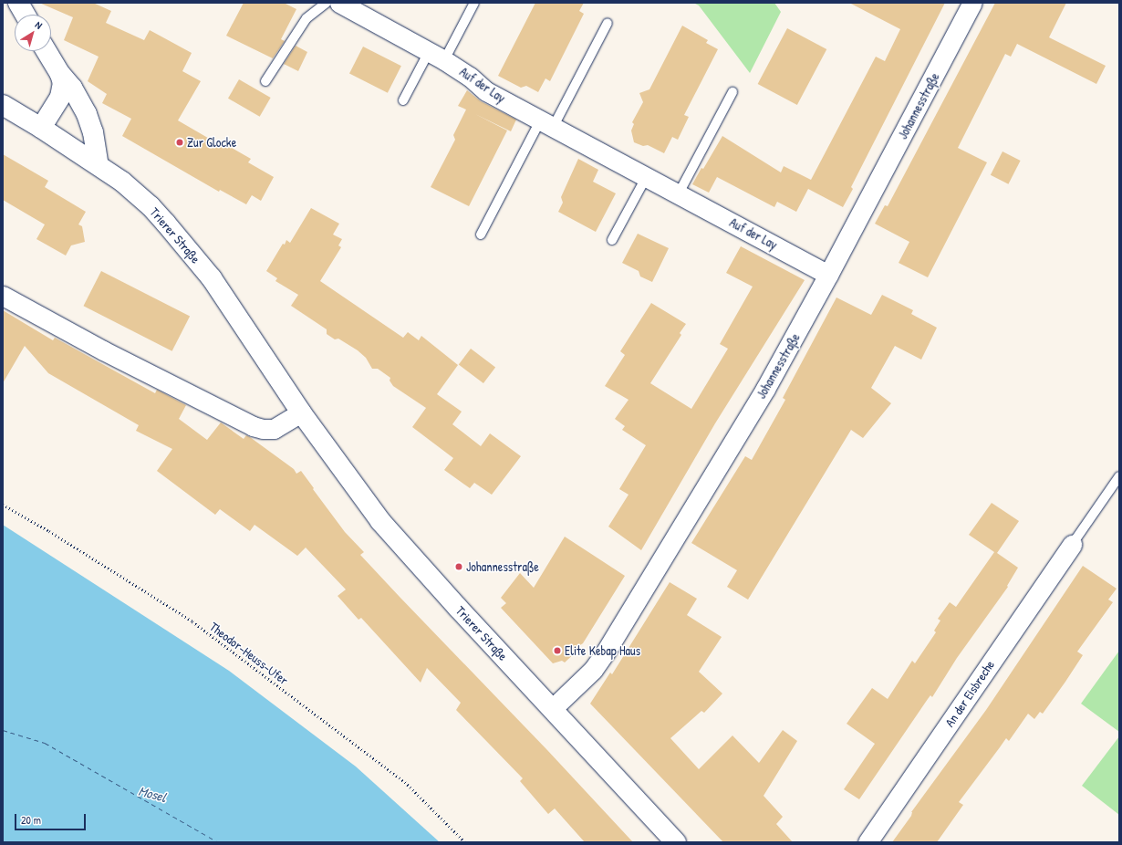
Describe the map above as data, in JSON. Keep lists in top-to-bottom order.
{
  "streets": {
    "main road": ["Trierer Straße"],
    "street": ["Auf der Lay", "Johannesstraße", "An der Eisbreche"],
    "path": ["Theodor-Heuss-Ufer"]
  },
  "crossings": [
    ["Auf der Lay", "Johannesstraße"],
    ["Johannesstraße", "Trierer Straße"]
  ],
  "water": ["Mosel"],
  "places": ["Zur Glocke", "Johannesstraße", "Elite Kebap Haus"],
  "scale_bar": "20 m",
  "north": "top right"
}
